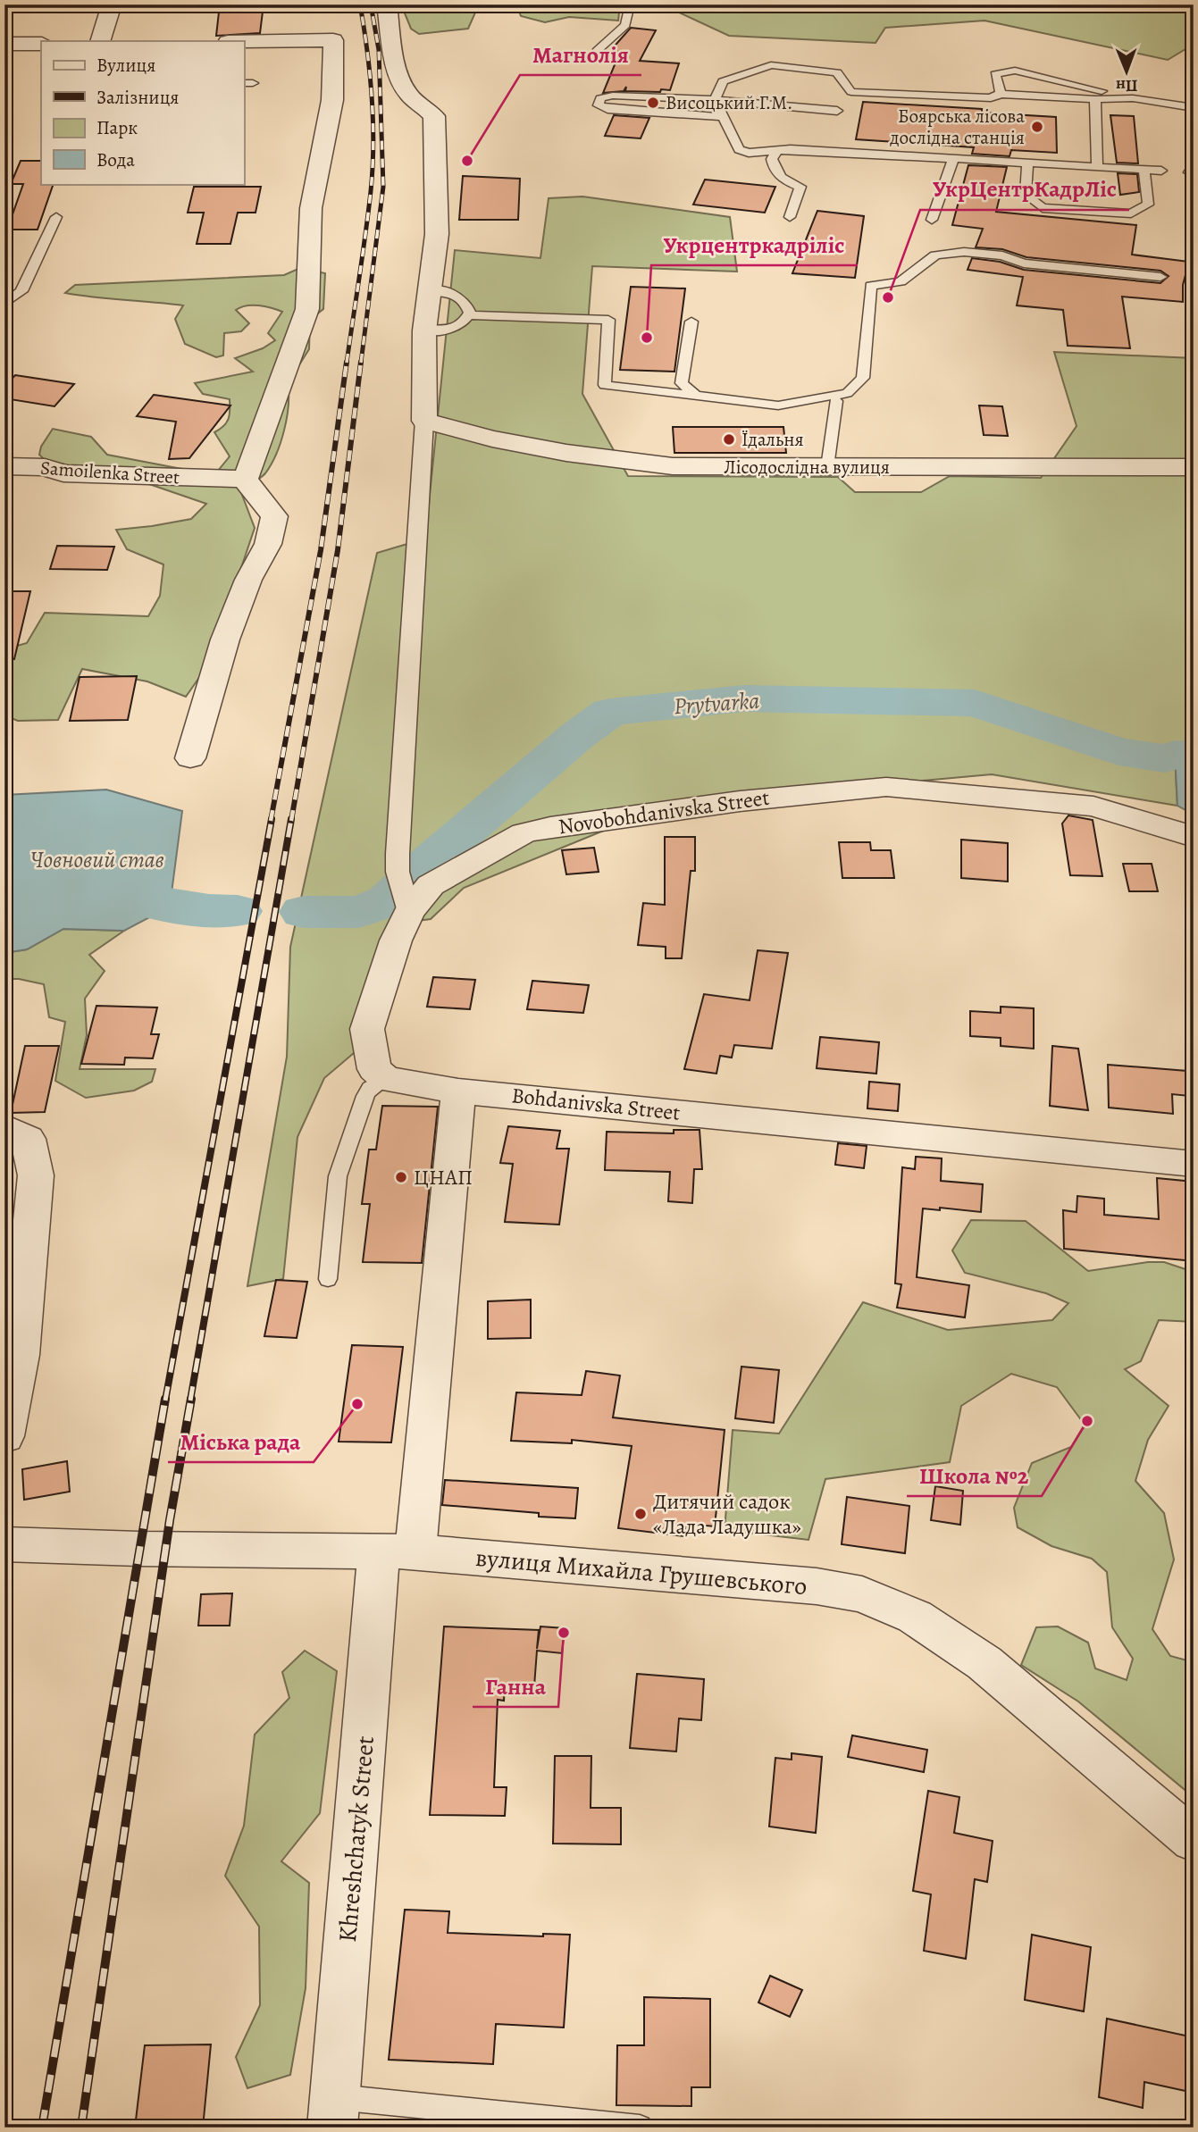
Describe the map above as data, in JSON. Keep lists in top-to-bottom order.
{
  "streets": {
    "street": [
      "Лісодослідна вулиця",
      "Samoilenka Street",
      "Novobohdanivska Street",
      "Bohdanivska Street",
      "вулиця Михайла Грушевського",
      "Khreshchatyk Street"
    ]
  },
  "crossings": [
    ["вулиця Михайла Грушевського", "Khreshchatyk Street"]
  ],
  "water": ["Prytvarka", "Човновий став"],
  "places": [
    "Висоцький Г.М.",
    "Боярська лісова дослідна станція",
    "Магнолія",
    "УкрЦентрКадрЛіс",
    "Укрцентркадріліс",
    "Їдальня",
    "ЦНАП",
    "Міська рада",
    "Школа №2",
    "Дитячий садок «Лада Ладушка»",
    "Ганна"
  ],
  "legend": [
    "Вулиця",
    "Залізниця",
    "Парк",
    "Вода"
  ],
  "north": "bottom"
}
